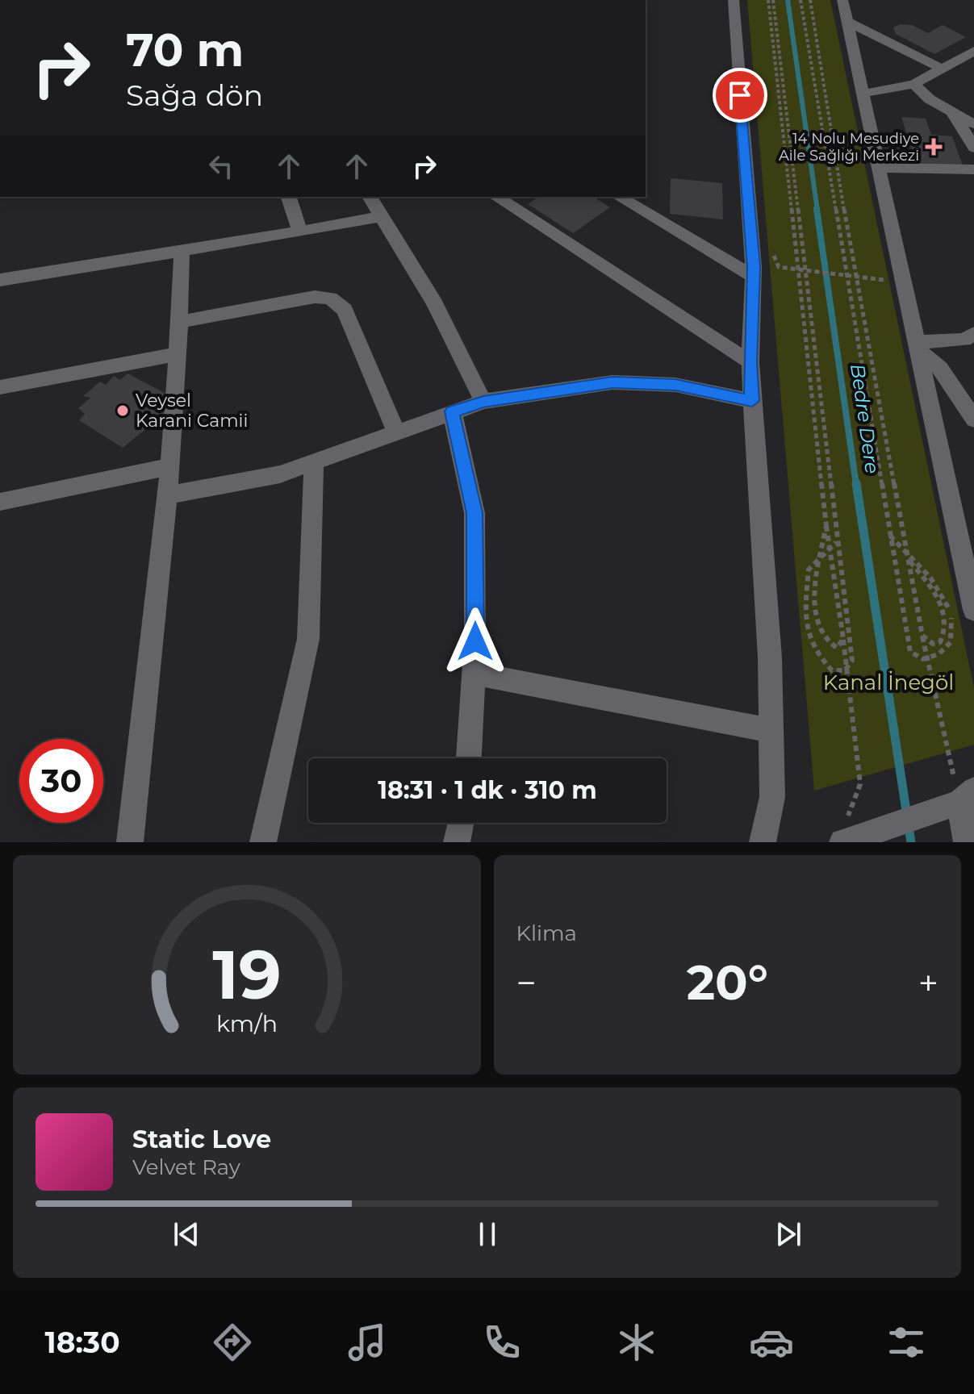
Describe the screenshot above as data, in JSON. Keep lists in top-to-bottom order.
{
  "water": ["Bedre Dere"],
  "parks": ["Kanal İnegöl"],
  "places": {
    "health": ["14 Nolu Mesudiye Aile Sağlığı Merkezi"],
    "other": ["Veysel Karani Camii"]
  },
  "page": {
    "turn": ["70 m", "Sağa dön"],
    "limit": "30",
    "trip": "18:31 · 1 dk · 310 m",
    "tile": "Klima",
    "heat": ["−", "20°", "+"],
    "song": ["Static Love", "Velvet Ray"],
    "tabs": "18:30",
    "gauge": ["19", "km/h"]
  }
}
